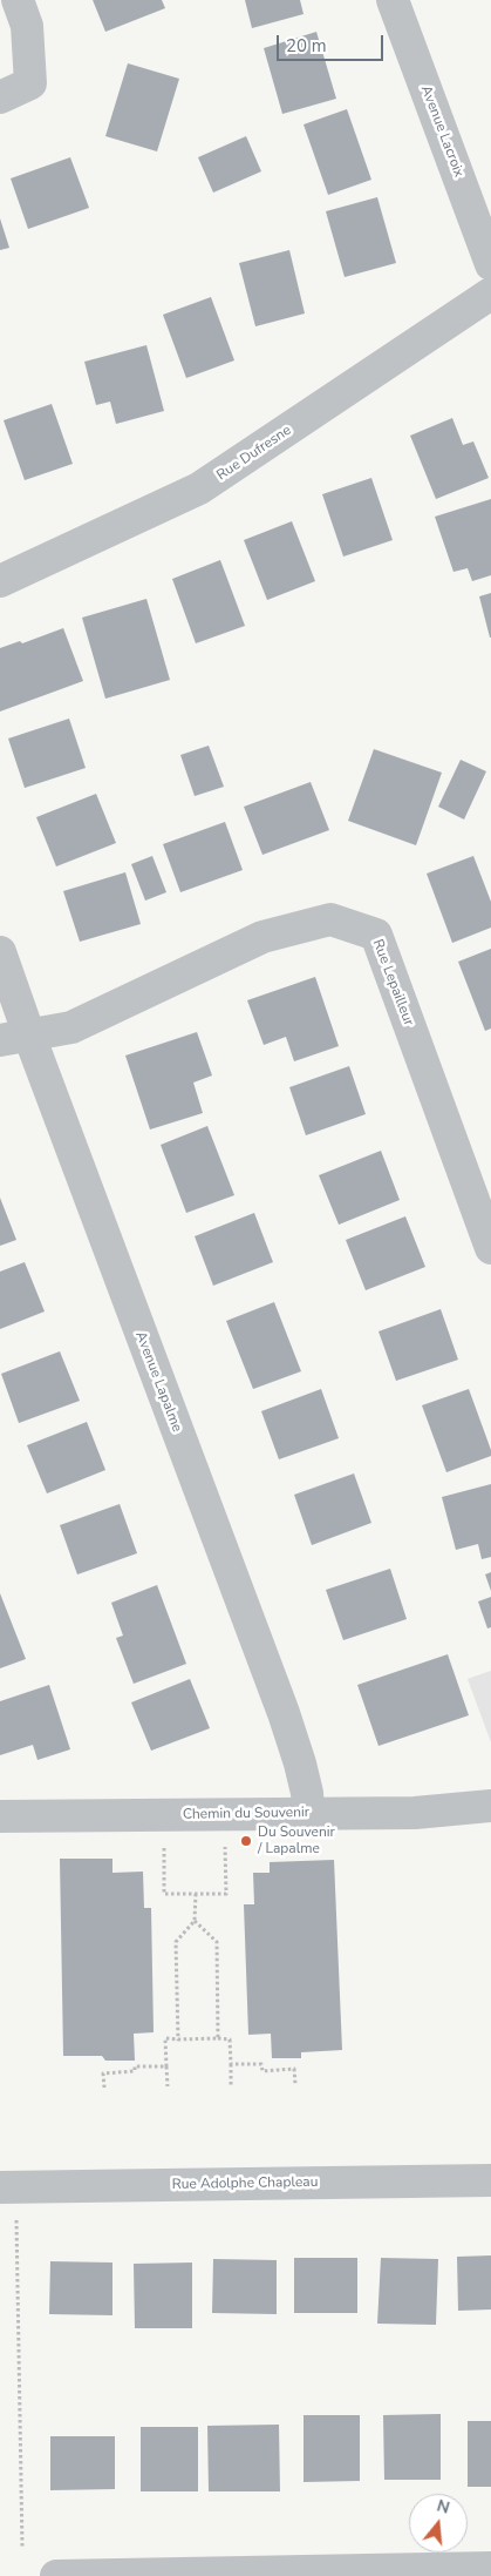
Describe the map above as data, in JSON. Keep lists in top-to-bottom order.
{
  "streets": {
    "street": [
      "Avenue Lacroix",
      "Rue Dufresne",
      "Rue Lepailleur",
      "Avenue Lapalme",
      "Chemin du Souvenir",
      "Rue Adolphe Chapleau"
    ]
  },
  "crossings": [
    ["Rue Lepailleur", "Avenue Lapalme"],
    ["Avenue Lapalme", "Chemin du Souvenir"]
  ],
  "places": ["Du Souvenir / Lapalme"],
  "scale_bar": "20 m",
  "north": "top"
}
